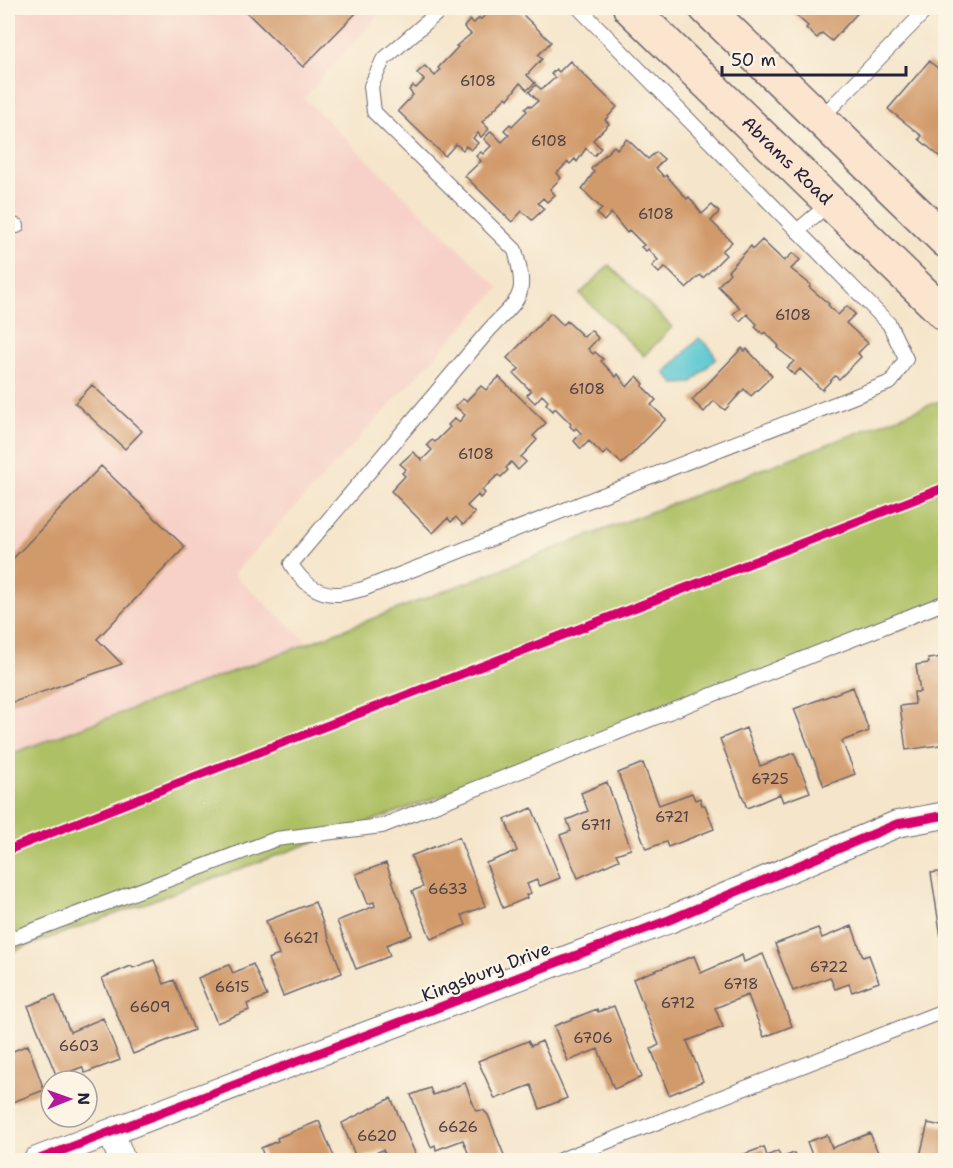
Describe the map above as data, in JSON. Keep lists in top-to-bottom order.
{
  "streets": {
    "main road": ["Abrams Road"],
    "street": ["Kingsbury Drive"]
  },
  "house_numbers": [
    "6108",
    "6108",
    "6108",
    "6108",
    "6108",
    "6108",
    "6725",
    "6721",
    "6711",
    "6633",
    "6621",
    "6722",
    "6718",
    "6615",
    "6712",
    "6609",
    "6706",
    "6603",
    "6626",
    "6620"
  ],
  "scale_bar": "50 m",
  "north": "right"
}
